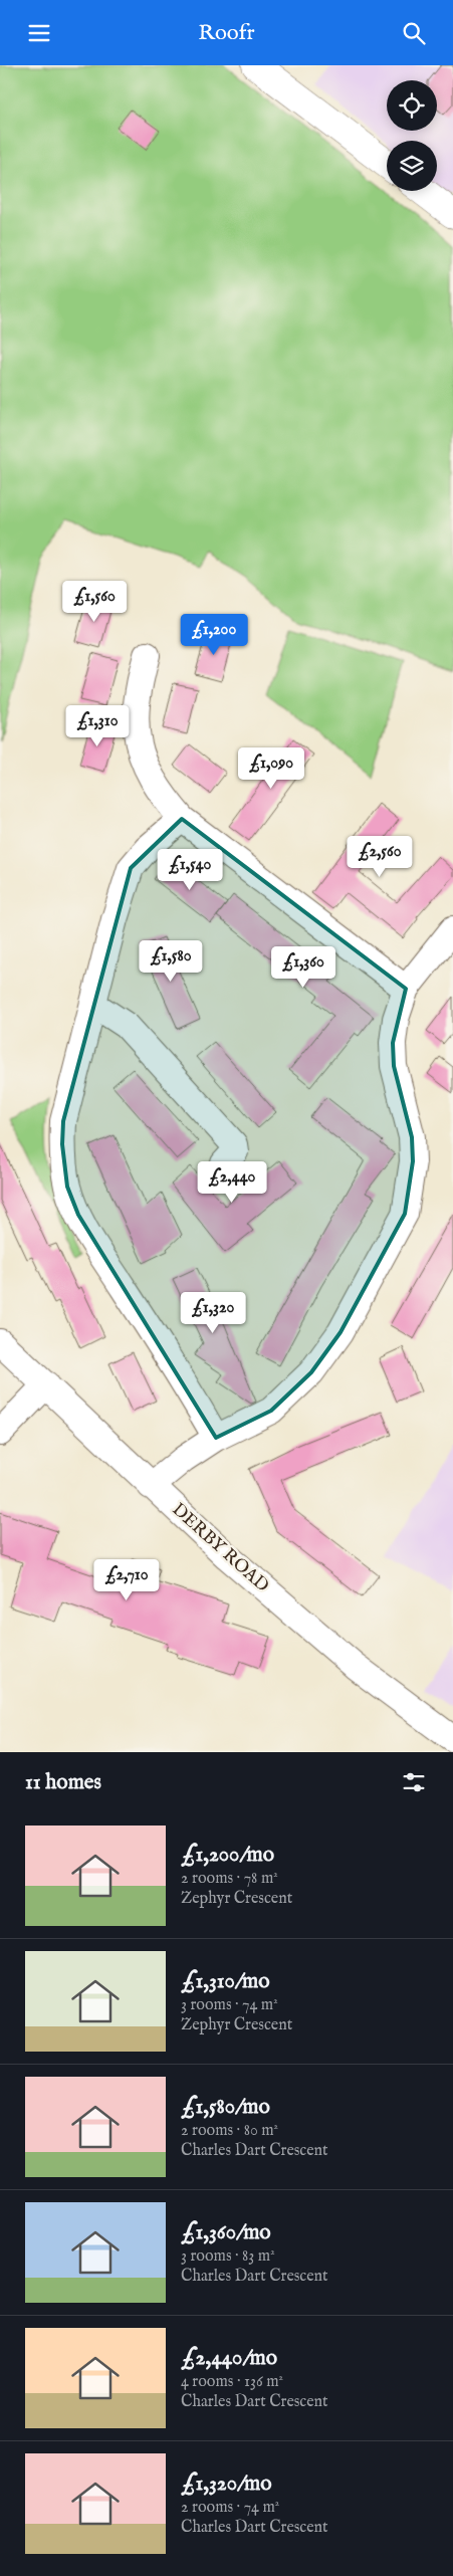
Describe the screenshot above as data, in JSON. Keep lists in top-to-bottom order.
{
  "streets": {
    "street": ["DERBY ROAD"]
  },
  "page": {
    "header": "Roofr",
    "price": [
      "£1,560",
      "£1,200",
      "£1,310",
      "£1,090",
      "£2,560",
      "£1,540",
      "£1,580",
      "£1,360",
      "£2,440",
      "£1,320",
      "£2,710"
    ],
    "heading": "11 homes",
    "list": [
      {
        "name": "£1,200/mo",
        "note": "2 rooms · 78 m² · Zephyr Crescent"
      },
      {
        "name": "£1,310/mo",
        "note": "3 rooms · 74 m² · Zephyr Crescent"
      },
      {
        "name": "£1,580/mo",
        "note": "2 rooms · 80 m² · Charles Dart Crescent"
      },
      {
        "name": "£1,360/mo",
        "note": "3 rooms · 83 m² · Charles Dart Crescent"
      },
      {
        "name": "£2,440/mo",
        "note": "4 rooms · 136 m² · Charles Dart Crescent"
      },
      {
        "name": "£1,320/mo",
        "note": "2 rooms · 74 m² · Charles Dart Crescent"
      }
    ]
  }
}
